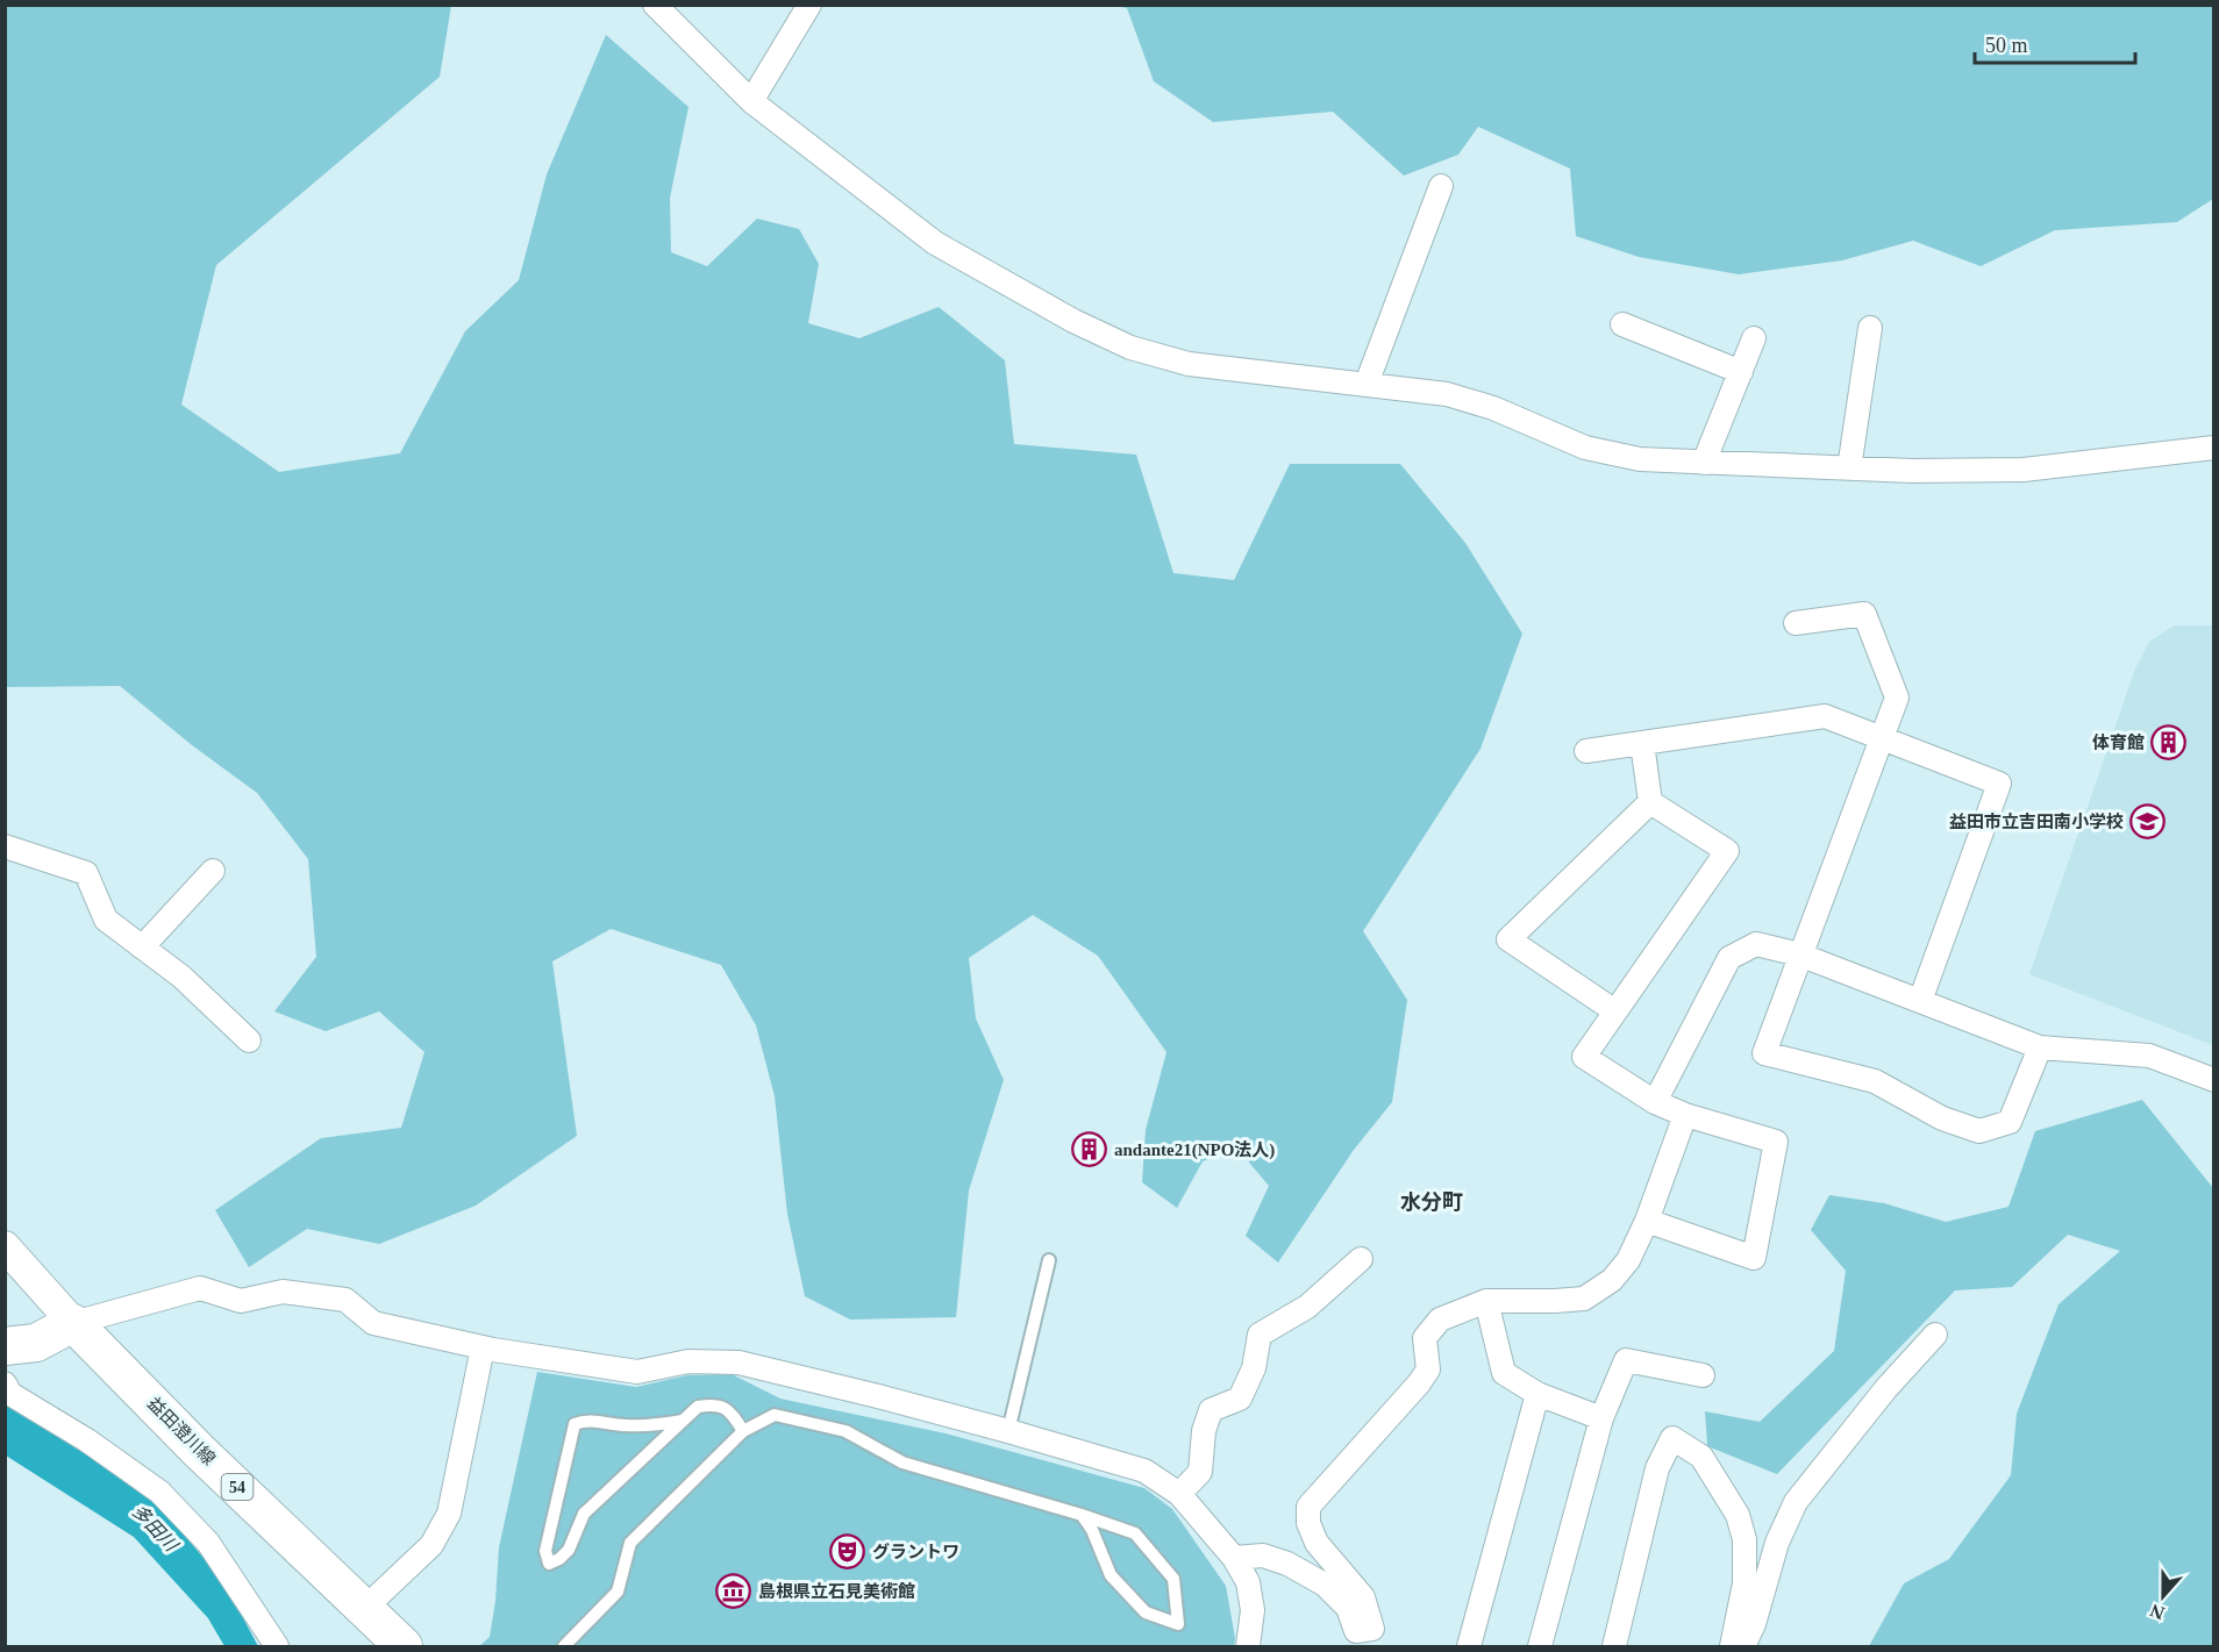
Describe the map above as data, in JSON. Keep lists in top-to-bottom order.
{
  "streets": {
    "main road": ["益田澄川線", "54"]
  },
  "districts": ["水分町"],
  "water": ["多田川"],
  "places": {
    "building": ["体育館", "andante21(NPO法人)"],
    "school or university": ["益田市立吉田南小学校"],
    "theatre": ["グラントワ"],
    "museum": ["島根県立石見美術館"]
  },
  "scale_bar": "50 m",
  "north": "bottom"
}
